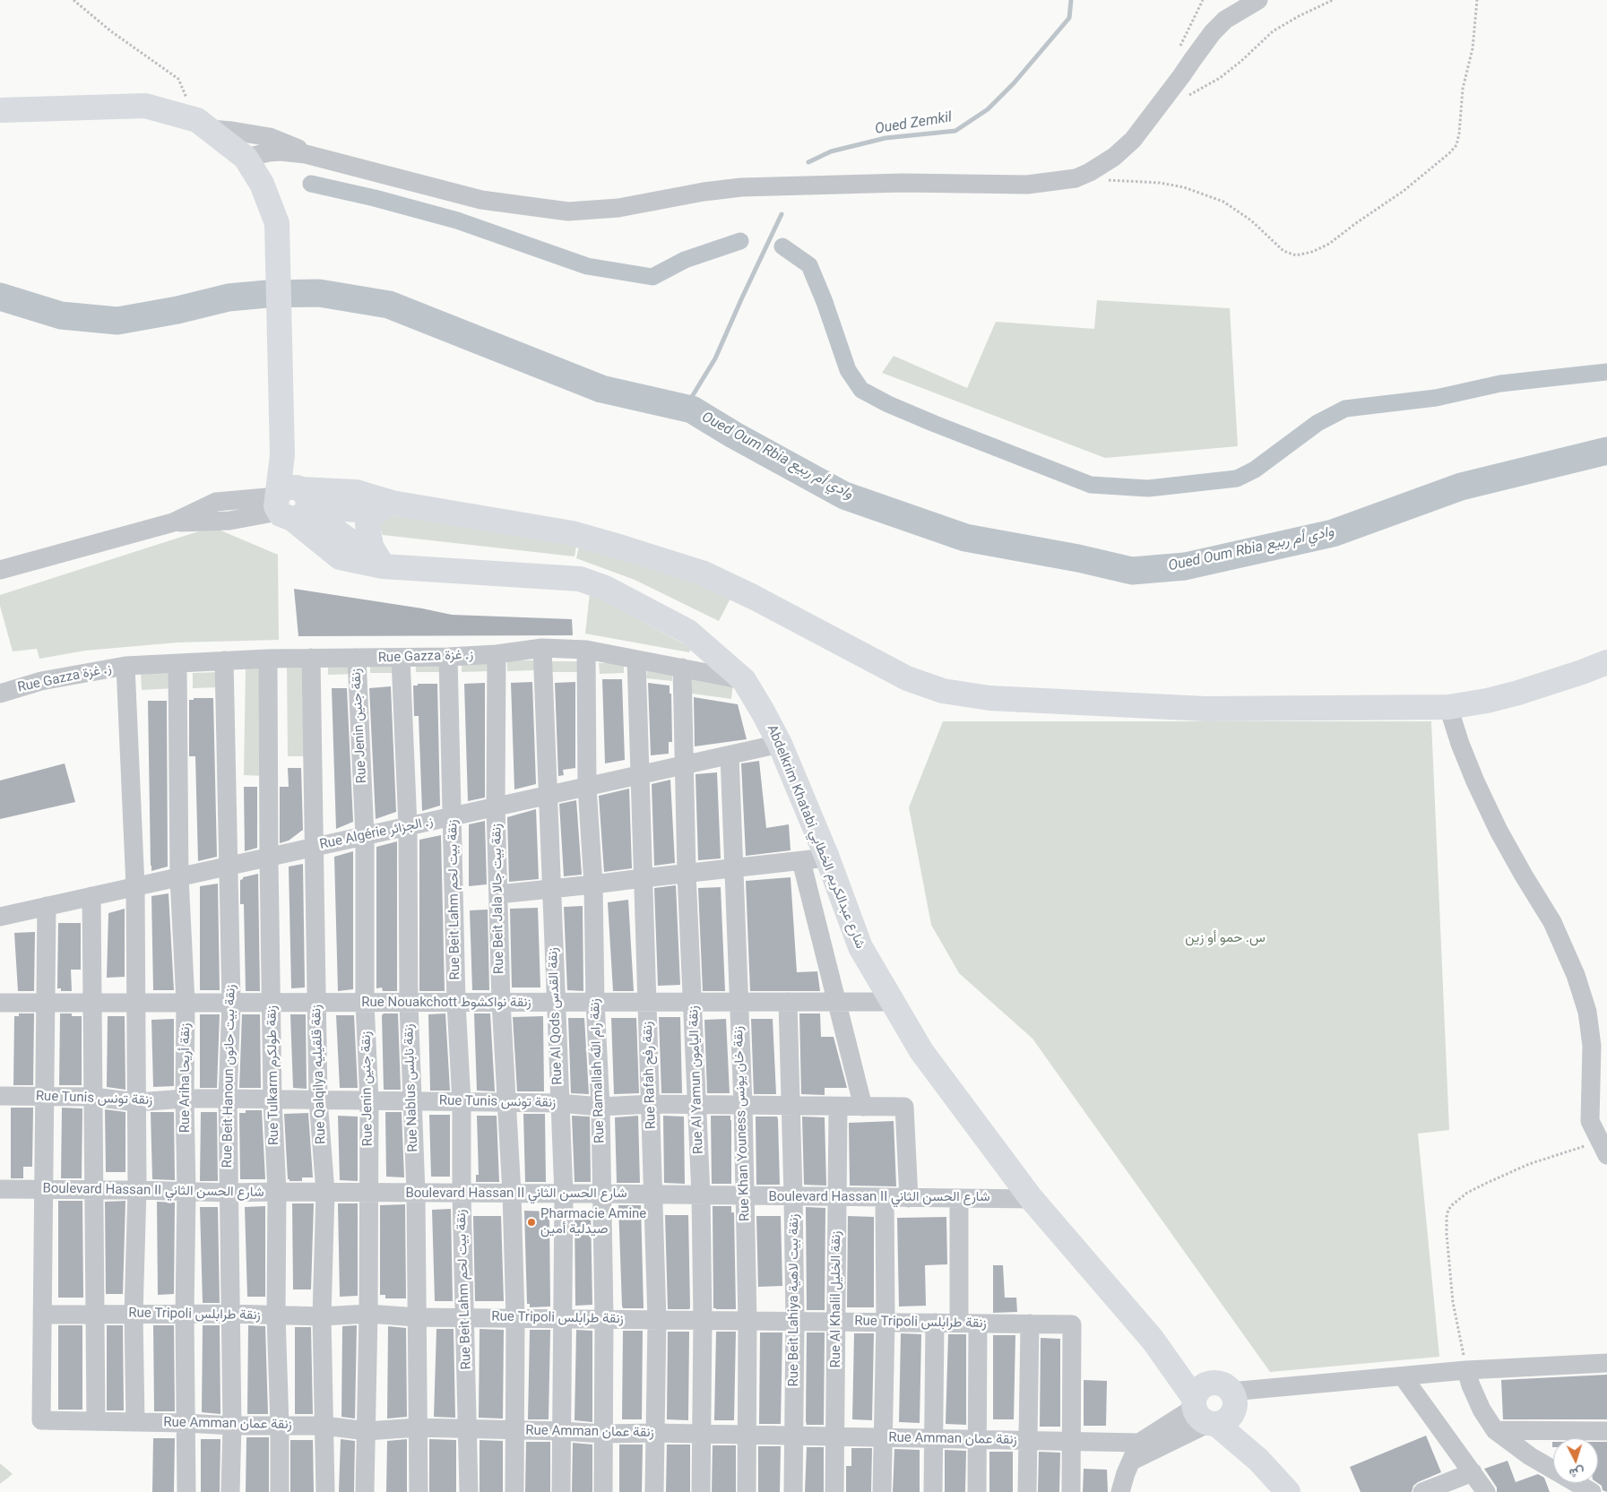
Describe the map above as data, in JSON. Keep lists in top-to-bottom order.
{
  "streets": {
    "main road": ["Abdelkrim Khatabi شارع عبدالكريم الخطابي"],
    "street": [
      "Rue Gazza ز. غزة",
      "Rue Jenin زنقة جنين",
      "Rue Algérie ز. الجزائر",
      "Rue Beit Jala زنقة بيت جالا",
      "Rue Beit Lahm زنقة بيت لحم",
      "Rue Nouakchott زنقة نواكشوط",
      "Rue Al Qods زنقة القدس",
      "Rue Ramallah زنقة رام الله",
      "Rue Qalqilya زنقة قلقيليه",
      "Rue Tulkarm زنقة طولكرم",
      "Rue Rafah زنقة رفح",
      "Rue Beit Hanoun زنقة بيت حانون",
      "Rue Ariha زنقة أريحا",
      "Rue Al Yamun زنقة اليامون",
      "Rue Nablus زنقة نابلس",
      "Rue Tunis زنقة تونس",
      "Rue Khan Youness زنقة خان يونس",
      "Boulevard Hassan II شارع الحسن الثاني",
      "Rue Al Khalil زنقة الخليل",
      "Rue Beit Lahiya زنقة بيت لاهية",
      "Rue Tripoli زنقة طرابلس",
      "Rue Amman زنقة عمان"
    ]
  },
  "crossings": [
    ["Rue Gazza ز. غزة", "Rue Jenin زنقة جنين"],
    ["Rue Gazza ز. غزة", "Abdelkrim Khatabi شارع عبدالكريم الخطابي"],
    ["Rue Gazza ز. غزة", "Rue Beit Jala زنقة بيت جالا"],
    ["Rue Gazza ز. غزة", "Rue Beit Lahm زنقة بيت لحم"],
    ["Rue Gazza ز. غزة", "Rue Al Qods زنقة القدس"],
    ["Rue Gazza ز. غزة", "Rue Ramallah زنقة رام الله"],
    ["Rue Gazza ز. غزة", "Rue Qalqilya زنقة قلقيليه"],
    ["Rue Gazza ز. غزة", "Rue Tulkarm زنقة طولكرم"],
    ["Rue Gazza ز. غزة", "Rue Rafah زنقة رفح"],
    ["Rue Gazza ز. غزة", "Rue Beit Hanoun زنقة بيت حانون"],
    ["Rue Gazza ز. غزة", "Rue Ariha زنقة أريحا"],
    ["Rue Gazza ز. غزة", "Rue Al Yamun زنقة اليامون"],
    ["Rue Gazza ز. غزة", "Rue Nablus زنقة نابلس"],
    ["Rue Jenin زنقة جنين", "Rue Algérie ز. الجزائر"],
    ["Rue Jenin زنقة جنين", "Rue Nouakchott زنقة نواكشوط"],
    ["Rue Jenin زنقة جنين", "Rue Tunis زنقة تونس"],
    ["Rue Jenin زنقة جنين", "Boulevard Hassan II شارع الحسن الثاني"],
    ["Rue Jenin زنقة جنين", "Rue Tripoli زنقة طرابلس"],
    ["Rue Jenin زنقة جنين", "Rue Amman زنقة عمان"],
    ["Rue Algérie ز. الجزائر", "Abdelkrim Khatabi شارع عبدالكريم الخطابي"],
    ["Rue Algérie ز. الجزائر", "Rue Beit Jala زنقة بيت جالا"],
    ["Rue Algérie ز. الجزائر", "Rue Beit Lahm زنقة بيت لحم"],
    ["Rue Algérie ز. الجزائر", "Rue Al Qods زنقة القدس"],
    ["Rue Algérie ز. الجزائر", "Rue Ramallah زنقة رام الله"],
    ["Rue Algérie ز. الجزائر", "Rue Qalqilya زنقة قلقيليه"],
    ["Rue Algérie ز. الجزائر", "Rue Tulkarm زنقة طولكرم"],
    ["Rue Algérie ز. الجزائر", "Rue Rafah زنقة رفح"],
    ["Rue Algérie ز. الجزائر", "Rue Beit Hanoun زنقة بيت حانون"],
    ["Rue Algérie ز. الجزائر", "Rue Ariha زنقة أريحا"],
    ["Rue Algérie ز. الجزائر", "Rue Al Yamun زنقة اليامون"],
    ["Rue Algérie ز. الجزائر", "Rue Nablus زنقة نابلس"],
    ["Rue Algérie ز. الجزائر", "Rue Khan Youness زنقة خان يونس"],
    ["Abdelkrim Khatabi شارع عبدالكريم الخطابي", "Rue Nouakchott زنقة نواكشوط"],
    ["Abdelkrim Khatabi شارع عبدالكريم الخطابي", "Boulevard Hassan II شارع الحسن الثاني"],
    ["Rue Beit Jala زنقة بيت جالا", "Rue Nouakchott زنقة نواكشوط"],
    ["Rue Beit Jala زنقة بيت جالا", "Rue Tunis زنقة تونس"],
    ["Rue Beit Jala زنقة بيت جالا", "Boulevard Hassan II شارع الحسن الثاني"],
    ["Rue Beit Jala زنقة بيت جالا", "Rue Tripoli زنقة طرابلس"],
    ["Rue Beit Jala زنقة بيت جالا", "Rue Amman زنقة عمان"],
    ["Rue Beit Lahm زنقة بيت لحم", "Rue Nouakchott زنقة نواكشوط"],
    ["Rue Beit Lahm زنقة بيت لحم", "Rue Tunis زنقة تونس"],
    ["Rue Beit Lahm زنقة بيت لحم", "Boulevard Hassan II شارع الحسن الثاني"],
    ["Rue Beit Lahm زنقة بيت لحم", "Rue Tripoli زنقة طرابلس"],
    ["Rue Beit Lahm زنقة بيت لحم", "Rue Amman زنقة عمان"],
    ["Rue Nouakchott زنقة نواكشوط", "Rue Al Qods زنقة القدس"],
    ["Rue Nouakchott زنقة نواكشوط", "Rue Ramallah زنقة رام الله"],
    ["Rue Nouakchott زنقة نواكشوط", "Rue Qalqilya زنقة قلقيليه"],
    ["Rue Nouakchott زنقة نواكشوط", "Rue Tulkarm زنقة طولكرم"],
    ["Rue Nouakchott زنقة نواكشوط", "Rue Rafah زنقة رفح"],
    ["Rue Nouakchott زنقة نواكشوط", "Rue Beit Hanoun زنقة بيت حانون"],
    ["Rue Nouakchott زنقة نواكشوط", "Rue Ariha زنقة أريحا"],
    ["Rue Nouakchott زنقة نواكشوط", "Rue Al Yamun زنقة اليامون"],
    ["Rue Nouakchott زنقة نواكشوط", "Rue Nablus زنقة نابلس"],
    ["Rue Nouakchott زنقة نواكشوط", "Rue Khan Youness زنقة خان يونس"],
    ["Rue Nouakchott زنقة نواكشوط", "Rue Beit Lahiya زنقة بيت لاهية"],
    ["Rue Al Qods زنقة القدس", "Rue Tunis زنقة تونس"],
    ["Rue Al Qods زنقة القدس", "Boulevard Hassan II شارع الحسن الثاني"],
    ["Rue Al Qods زنقة القدس", "Rue Tripoli زنقة طرابلس"],
    ["Rue Al Qods زنقة القدس", "Rue Amman زنقة عمان"],
    ["Rue Ramallah زنقة رام الله", "Rue Tunis زنقة تونس"],
    ["Rue Ramallah زنقة رام الله", "Boulevard Hassan II شارع الحسن الثاني"],
    ["Rue Ramallah زنقة رام الله", "Rue Tripoli زنقة طرابلس"],
    ["Rue Ramallah زنقة رام الله", "Rue Amman زنقة عمان"],
    ["Rue Qalqilya زنقة قلقيليه", "Rue Tunis زنقة تونس"],
    ["Rue Qalqilya زنقة قلقيليه", "Boulevard Hassan II شارع الحسن الثاني"],
    ["Rue Qalqilya زنقة قلقيليه", "Rue Tripoli زنقة طرابلس"],
    ["Rue Qalqilya زنقة قلقيليه", "Rue Amman زنقة عمان"],
    ["Rue Tulkarm زنقة طولكرم", "Rue Tunis زنقة تونس"],
    ["Rue Tulkarm زنقة طولكرم", "Boulevard Hassan II شارع الحسن الثاني"],
    ["Rue Tulkarm زنقة طولكرم", "Rue Tripoli زنقة طرابلس"],
    ["Rue Tulkarm زنقة طولكرم", "Rue Amman زنقة عمان"],
    ["Rue Rafah زنقة رفح", "Rue Tunis زنقة تونس"],
    ["Rue Rafah زنقة رفح", "Boulevard Hassan II شارع الحسن الثاني"],
    ["Rue Rafah زنقة رفح", "Rue Tripoli زنقة طرابلس"],
    ["Rue Rafah زنقة رفح", "Rue Amman زنقة عمان"],
    ["Rue Beit Hanoun زنقة بيت حانون", "Rue Tunis زنقة تونس"],
    ["Rue Beit Hanoun زنقة بيت حانون", "Boulevard Hassan II شارع الحسن الثاني"],
    ["Rue Beit Hanoun زنقة بيت حانون", "Rue Tripoli زنقة طرابلس"],
    ["Rue Beit Hanoun زنقة بيت حانون", "Rue Amman زنقة عمان"],
    ["Rue Ariha زنقة أريحا", "Rue Tunis زنقة تونس"],
    ["Rue Ariha زنقة أريحا", "Boulevard Hassan II شارع الحسن الثاني"],
    ["Rue Ariha زنقة أريحا", "Rue Tripoli زنقة طرابلس"],
    ["Rue Ariha زنقة أريحا", "Rue Amman زنقة عمان"],
    ["Rue Al Yamun زنقة اليامون", "Rue Tunis زنقة تونس"],
    ["Rue Al Yamun زنقة اليامون", "Boulevard Hassan II شارع الحسن الثاني"],
    ["Rue Al Yamun زنقة اليامون", "Rue Tripoli زنقة طرابلس"],
    ["Rue Al Yamun زنقة اليامون", "Rue Amman زنقة عمان"],
    ["Rue Nablus زنقة نابلس", "Rue Tunis زنقة تونس"],
    ["Rue Nablus زنقة نابلس", "Boulevard Hassan II شارع الحسن الثاني"],
    ["Rue Nablus زنقة نابلس", "Rue Tripoli زنقة طرابلس"],
    ["Rue Nablus زنقة نابلس", "Rue Amman زنقة عمان"],
    ["Rue Tunis زنقة تونس", "Rue Khan Youness زنقة خان يونس"],
    ["Rue Tunis زنقة تونس", "Boulevard Hassan II شارع الحسن الثاني"],
    ["Rue Tunis زنقة تونس", "Rue Al Khalil زنقة الخليل"],
    ["Rue Tunis زنقة تونس", "Rue Beit Lahiya زنقة بيت لاهية"],
    ["Rue Khan Youness زنقة خان يونس", "Boulevard Hassan II شارع الحسن الثاني"],
    ["Rue Khan Youness زنقة خان يونس", "Rue Tripoli زنقة طرابلس"],
    ["Rue Khan Youness زنقة خان يونس", "Rue Amman زنقة عمان"],
    ["Boulevard Hassan II شارع الحسن الثاني", "Rue Al Khalil زنقة الخليل"],
    ["Boulevard Hassan II شارع الحسن الثاني", "Rue Beit Lahiya زنقة بيت لاهية"],
    ["Rue Al Khalil زنقة الخليل", "Rue Tripoli زنقة طرابلس"],
    ["Rue Al Khalil زنقة الخليل", "Rue Amman زنقة عمان"],
    ["Rue Beit Lahiya زنقة بيت لاهية", "Rue Tripoli زنقة طرابلس"],
    ["Rue Beit Lahiya زنقة بيت لاهية", "Rue Amman زنقة عمان"],
    ["Rue Tripoli زنقة طرابلس", "Rue Amman زنقة عمان"]
  ],
  "water": ["Oued Zemkil", "Oued Oum Rbia وادي أم ربيع"],
  "parks": ["س. حمو أو زين"],
  "places": ["Pharmacie Amine صيدلية أمين"],
  "north": "bottom"
}
